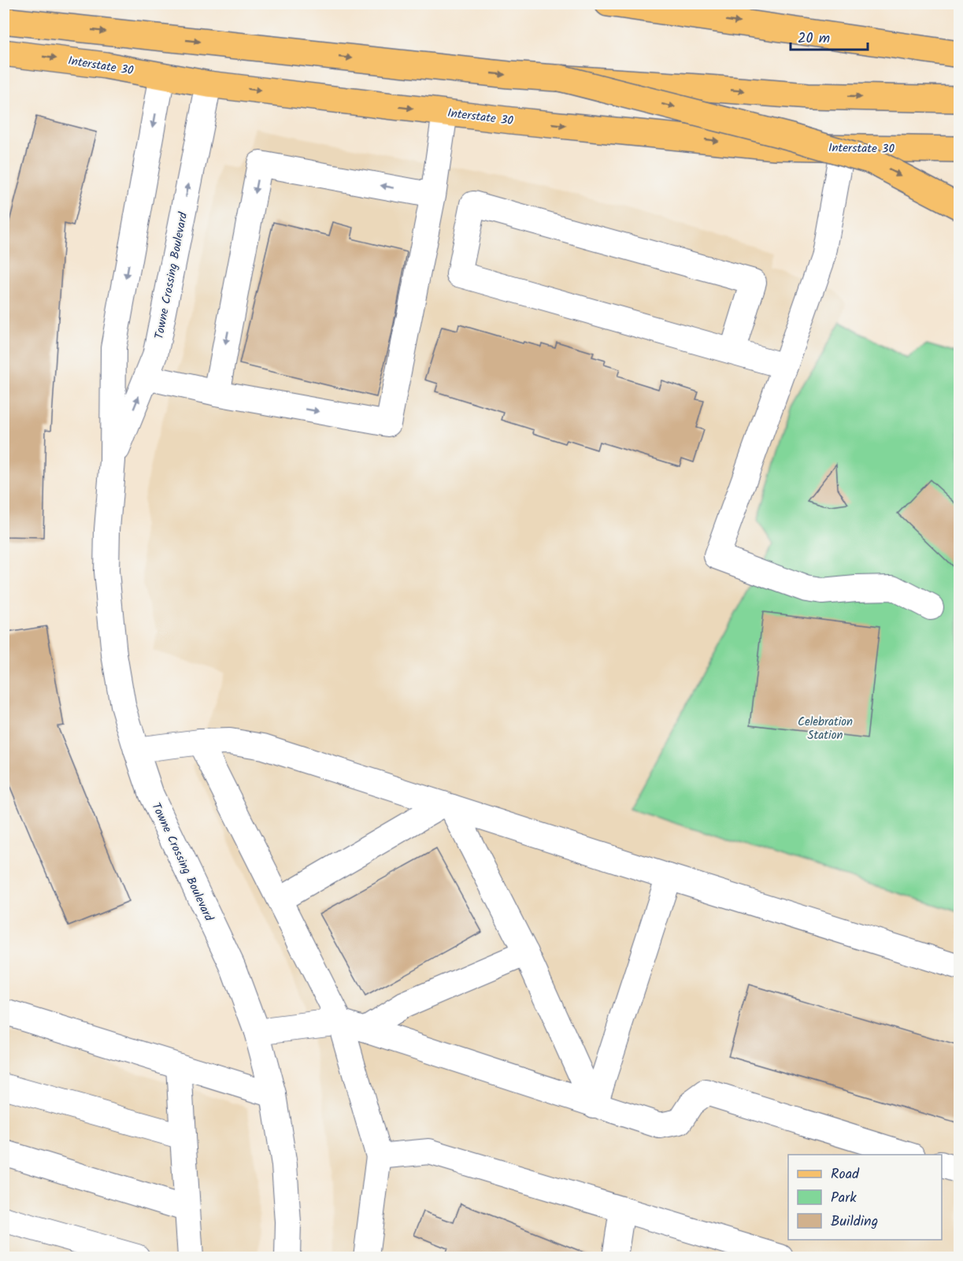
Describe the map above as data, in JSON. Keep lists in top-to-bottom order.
{
  "streets": {
    "main road": ["Interstate 30"],
    "street": ["Towne Crossing Boulevard"]
  },
  "crossings": [
    ["Interstate 30", "Towne Crossing Boulevard"]
  ],
  "parks": ["Celebration Station"],
  "legend": ["Road", "Park", "Building"],
  "scale_bar": "20 m"
}
